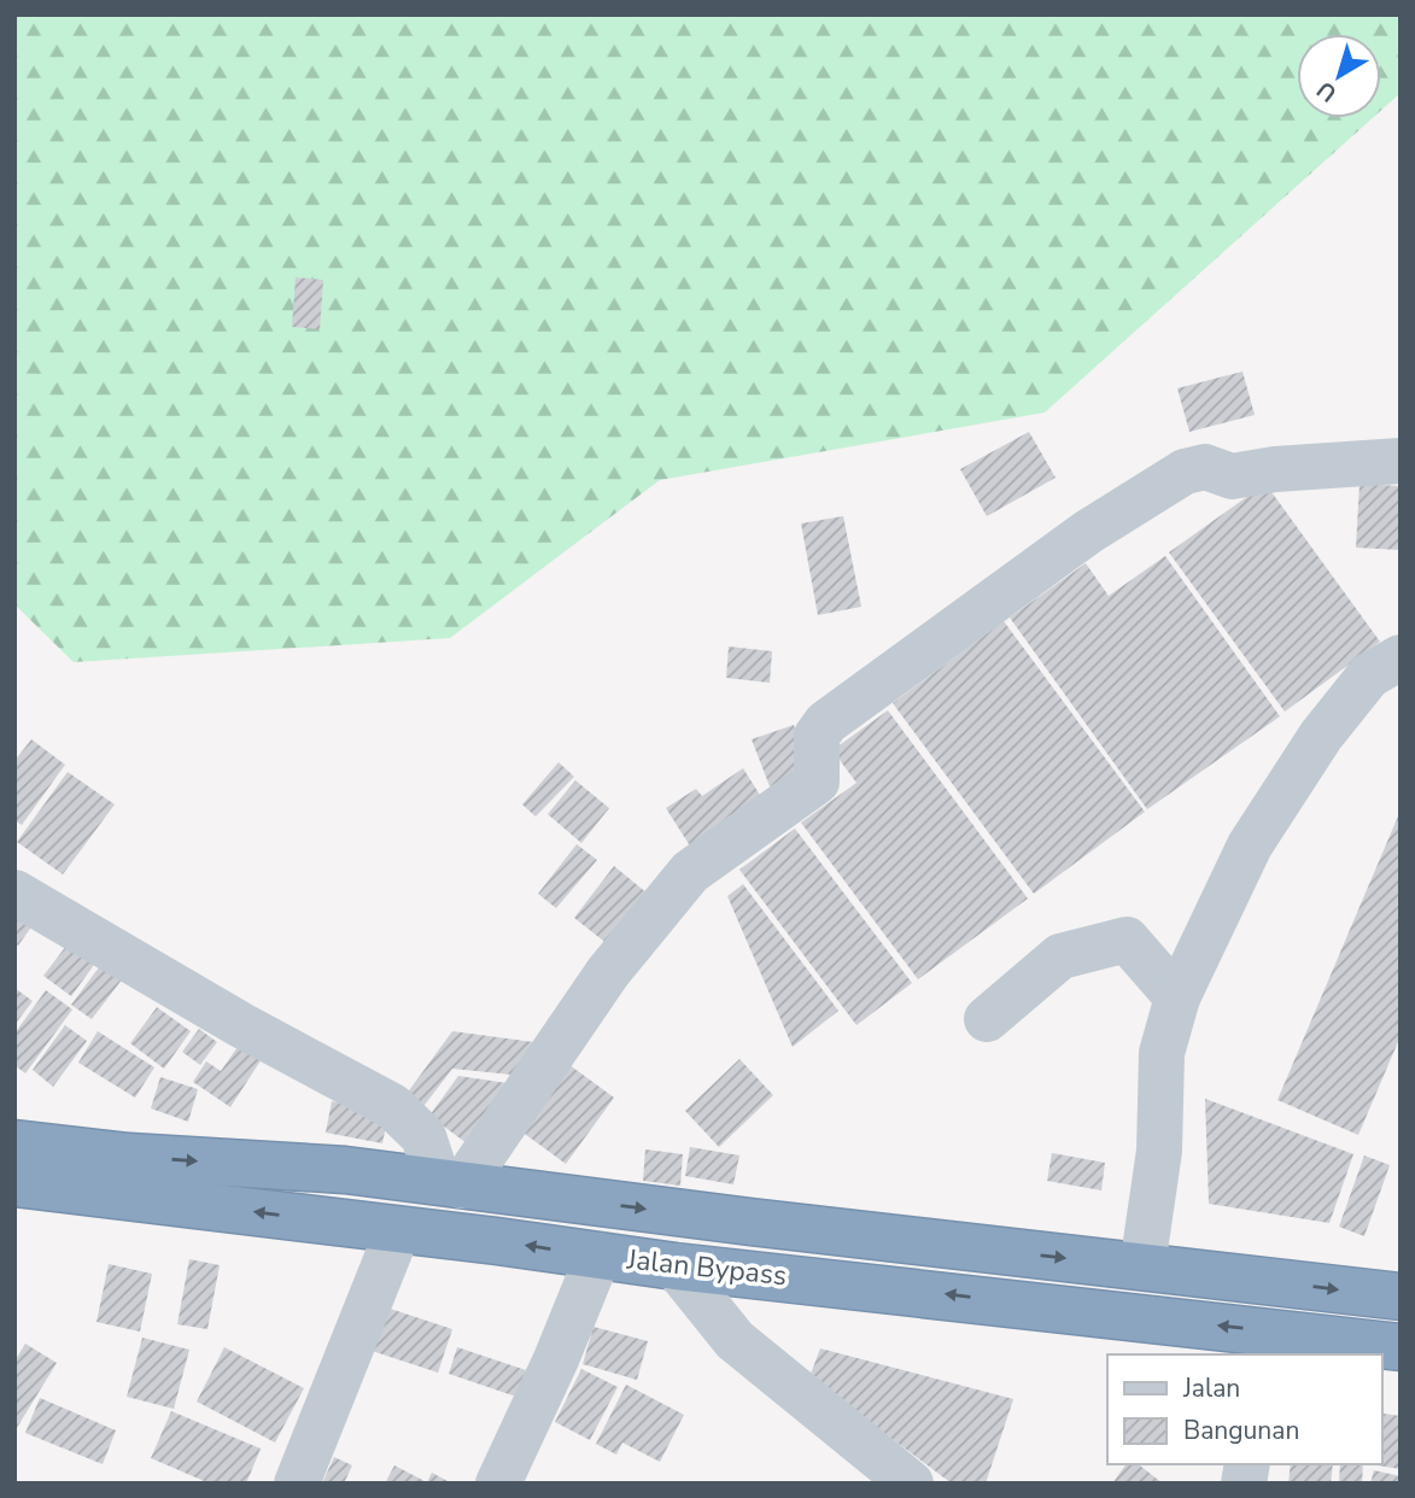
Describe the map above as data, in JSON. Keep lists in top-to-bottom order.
{
  "streets": {
    "highway": ["Jalan Bypass"]
  },
  "legend": ["Jalan", "Bangunan"],
  "north": "bottom left"
}
